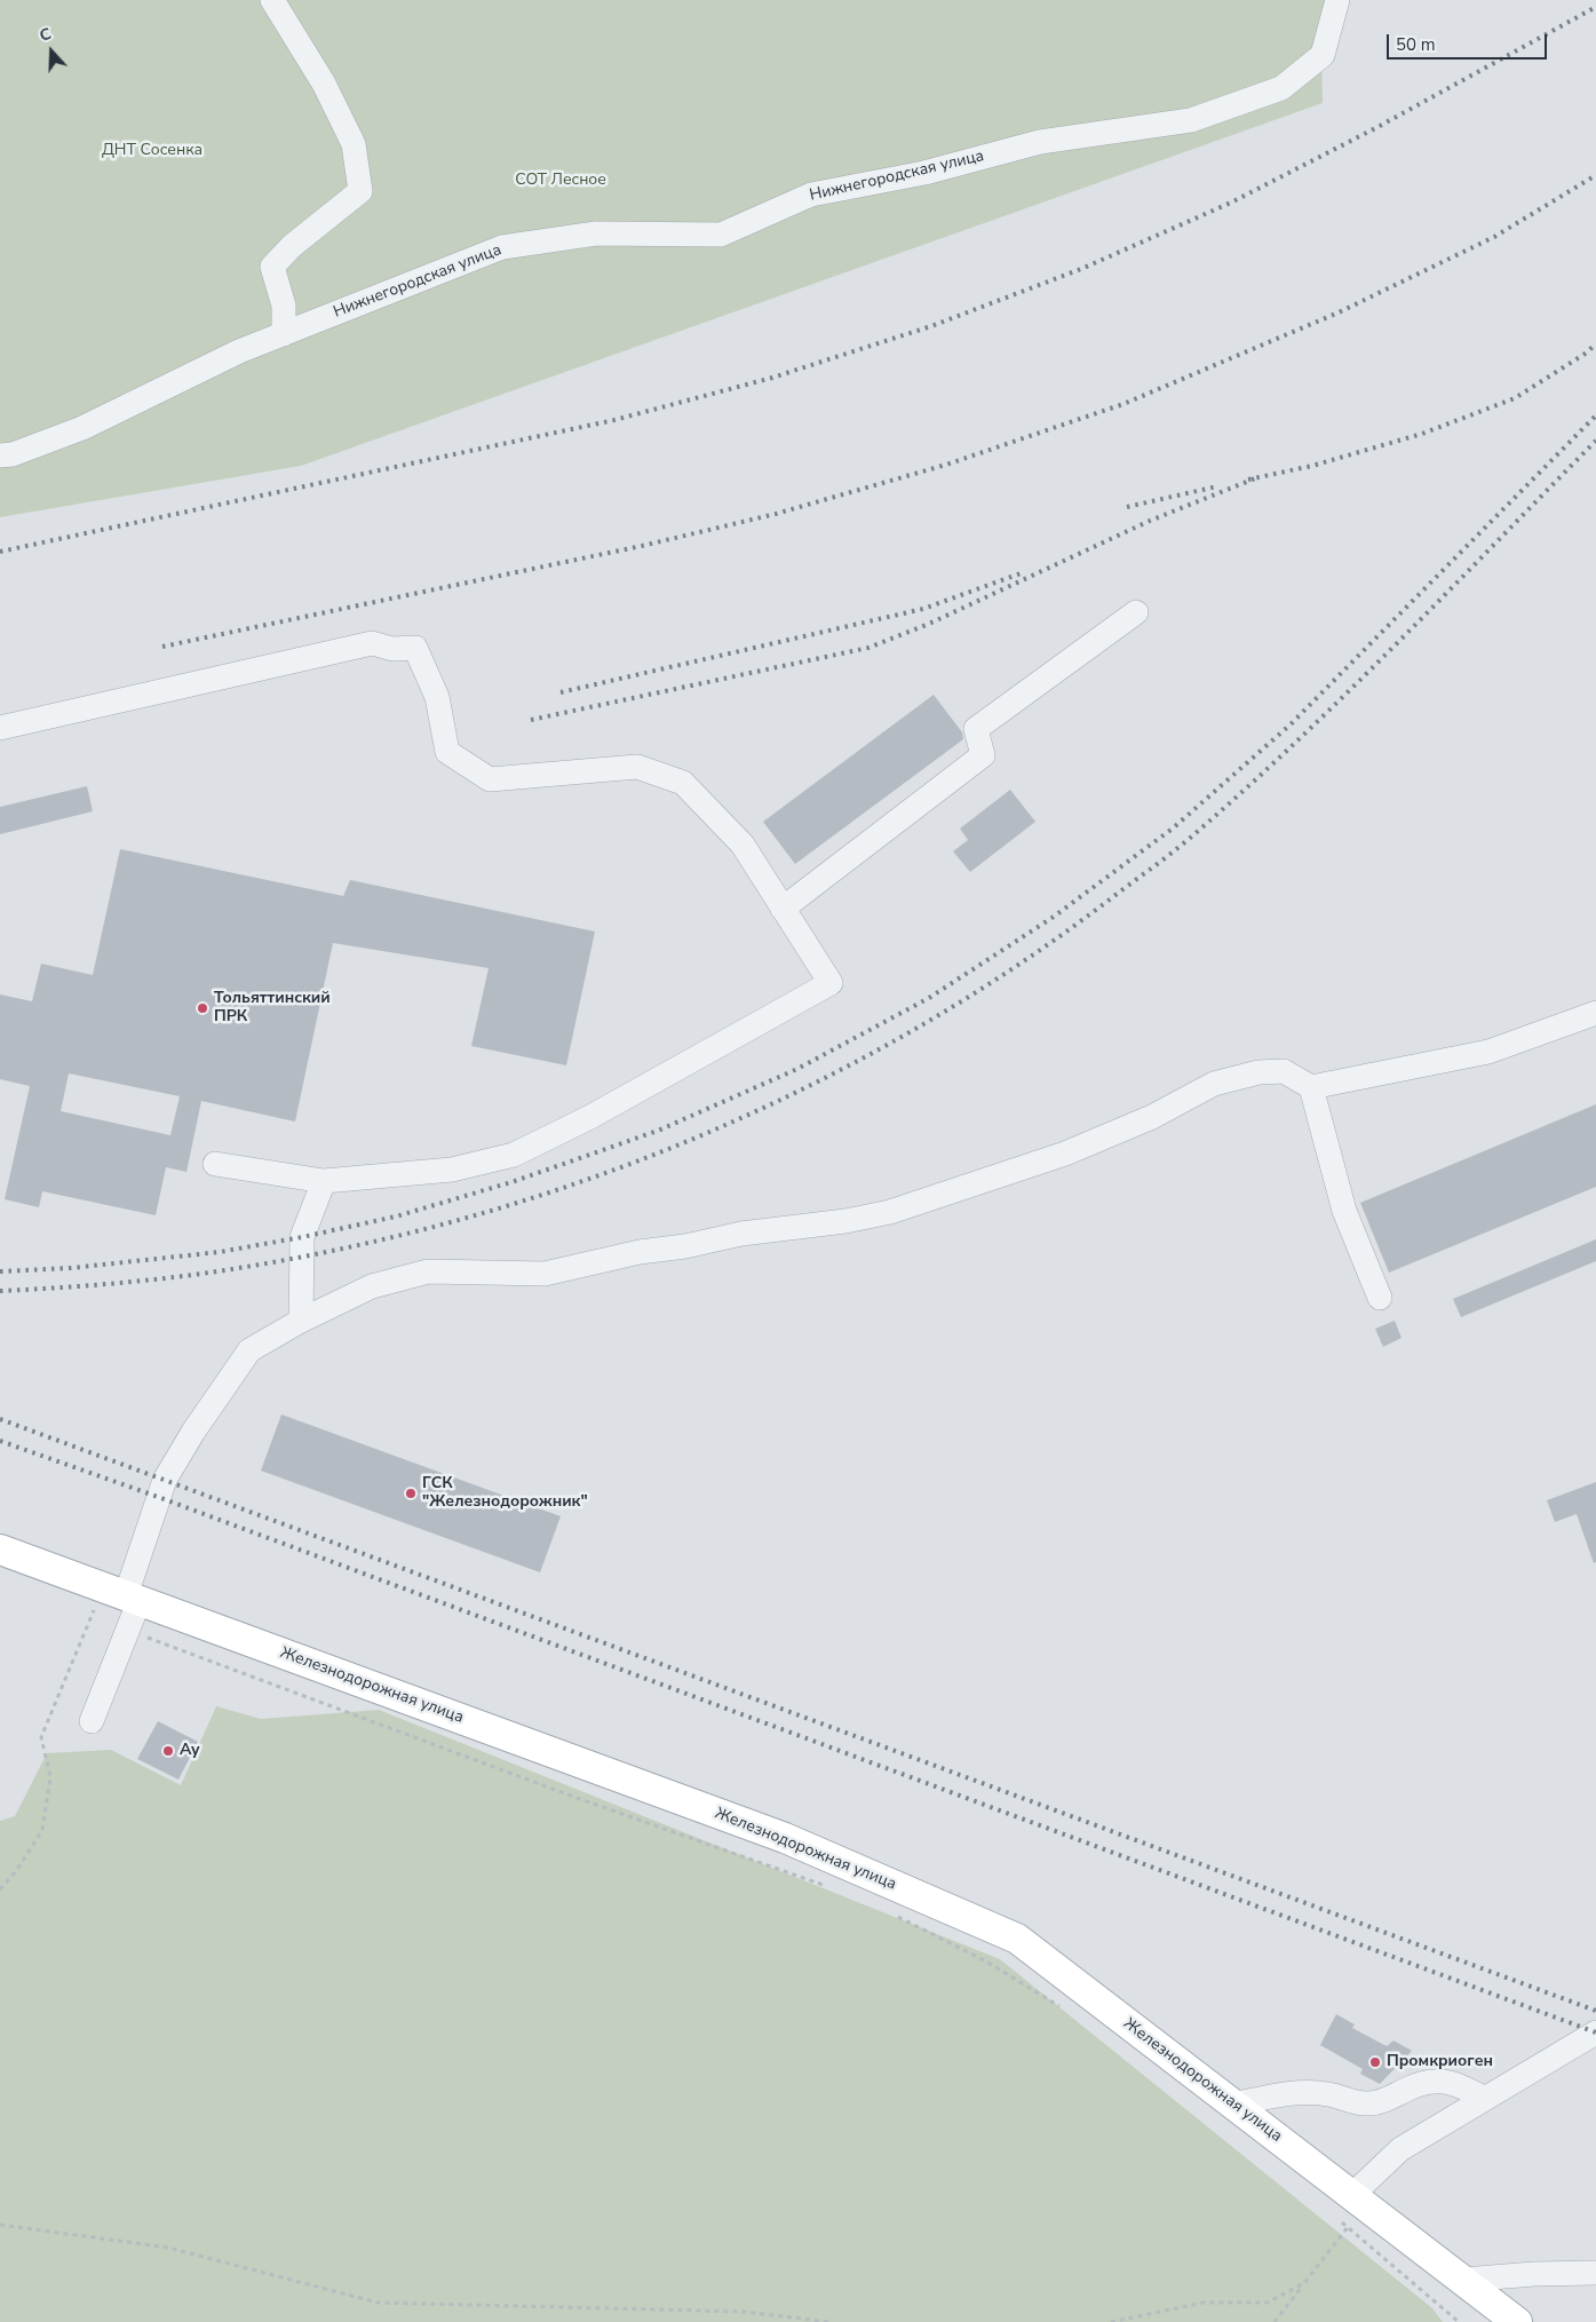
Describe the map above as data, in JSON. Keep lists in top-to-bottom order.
{
  "streets": {
    "main road": ["Железнодорожная улица"],
    "street": ["Нижнегородская улица"]
  },
  "parks": ["ДНТ Сосенка", "СОТ Лесное"],
  "places": [
    "Тольяттинский ПРК",
    "ГСК \"Железнодорожник\"",
    "Ау",
    "Промкриоген"
  ],
  "scale_bar": "50 m",
  "north": "top"
}
